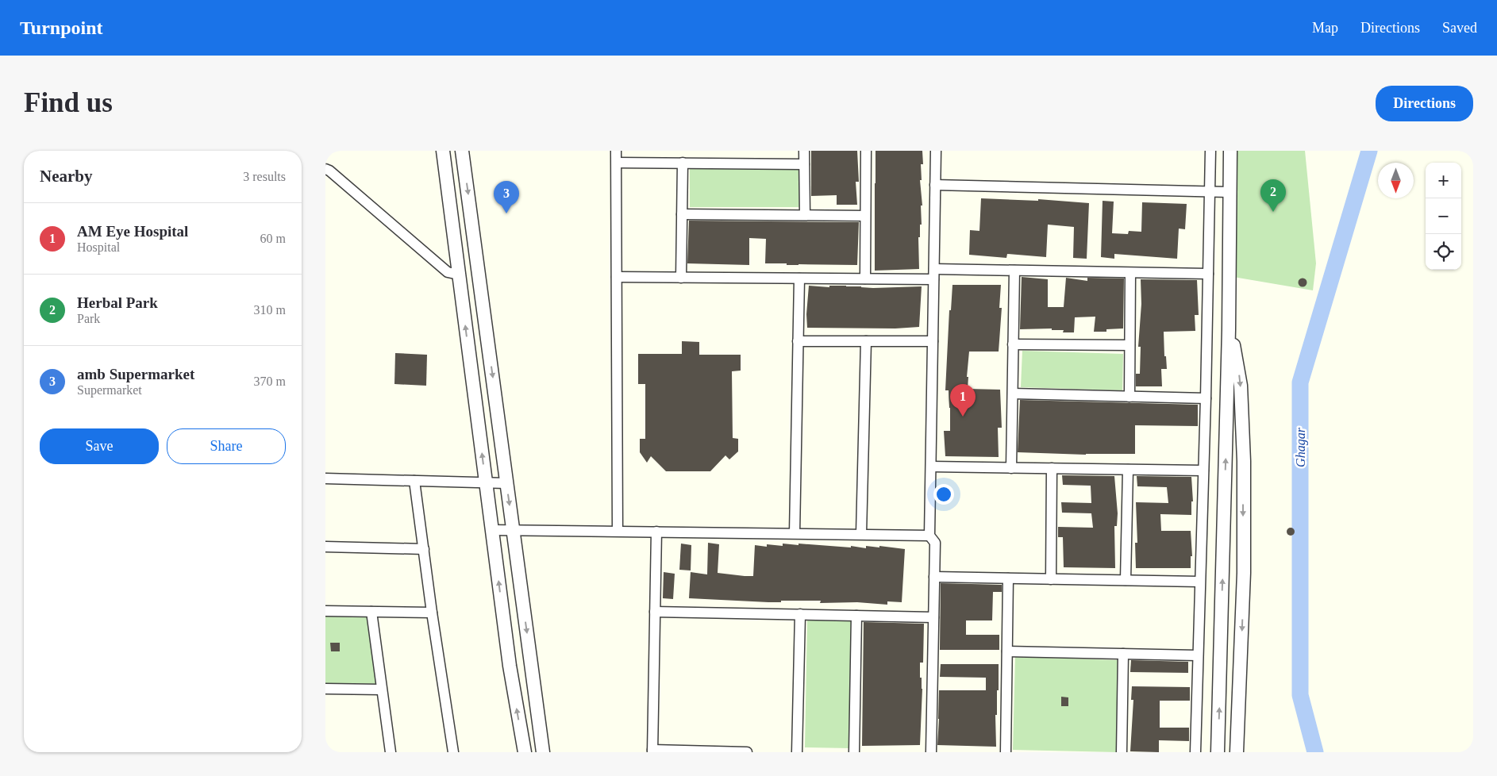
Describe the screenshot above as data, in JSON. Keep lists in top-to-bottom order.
{
  "water": ["Ghagar"],
  "north": "bottom",
  "page": {
    "header": "Turnpoint",
    "nav": ["Map", "Directions", "Saved"],
    "buttons": [
      "Directions",
      ["Save", "Share"]
    ],
    "title": "Find us",
    "heading": ["Nearby", "3 results"],
    "map_buttons": ["+", "−"],
    "pins": ["2", "3", "1"],
    "list": [
      {
        "mark": "1",
        "name": "AM Eye Hospital",
        "note": "Hospital",
        "value": "60 m"
      },
      {
        "mark": "2",
        "name": "Herbal Park",
        "note": "Park",
        "value": "310 m"
      },
      {
        "mark": "3",
        "name": "amb Supermarket",
        "note": "Supermarket",
        "value": "370 m"
      }
    ]
  }
}
